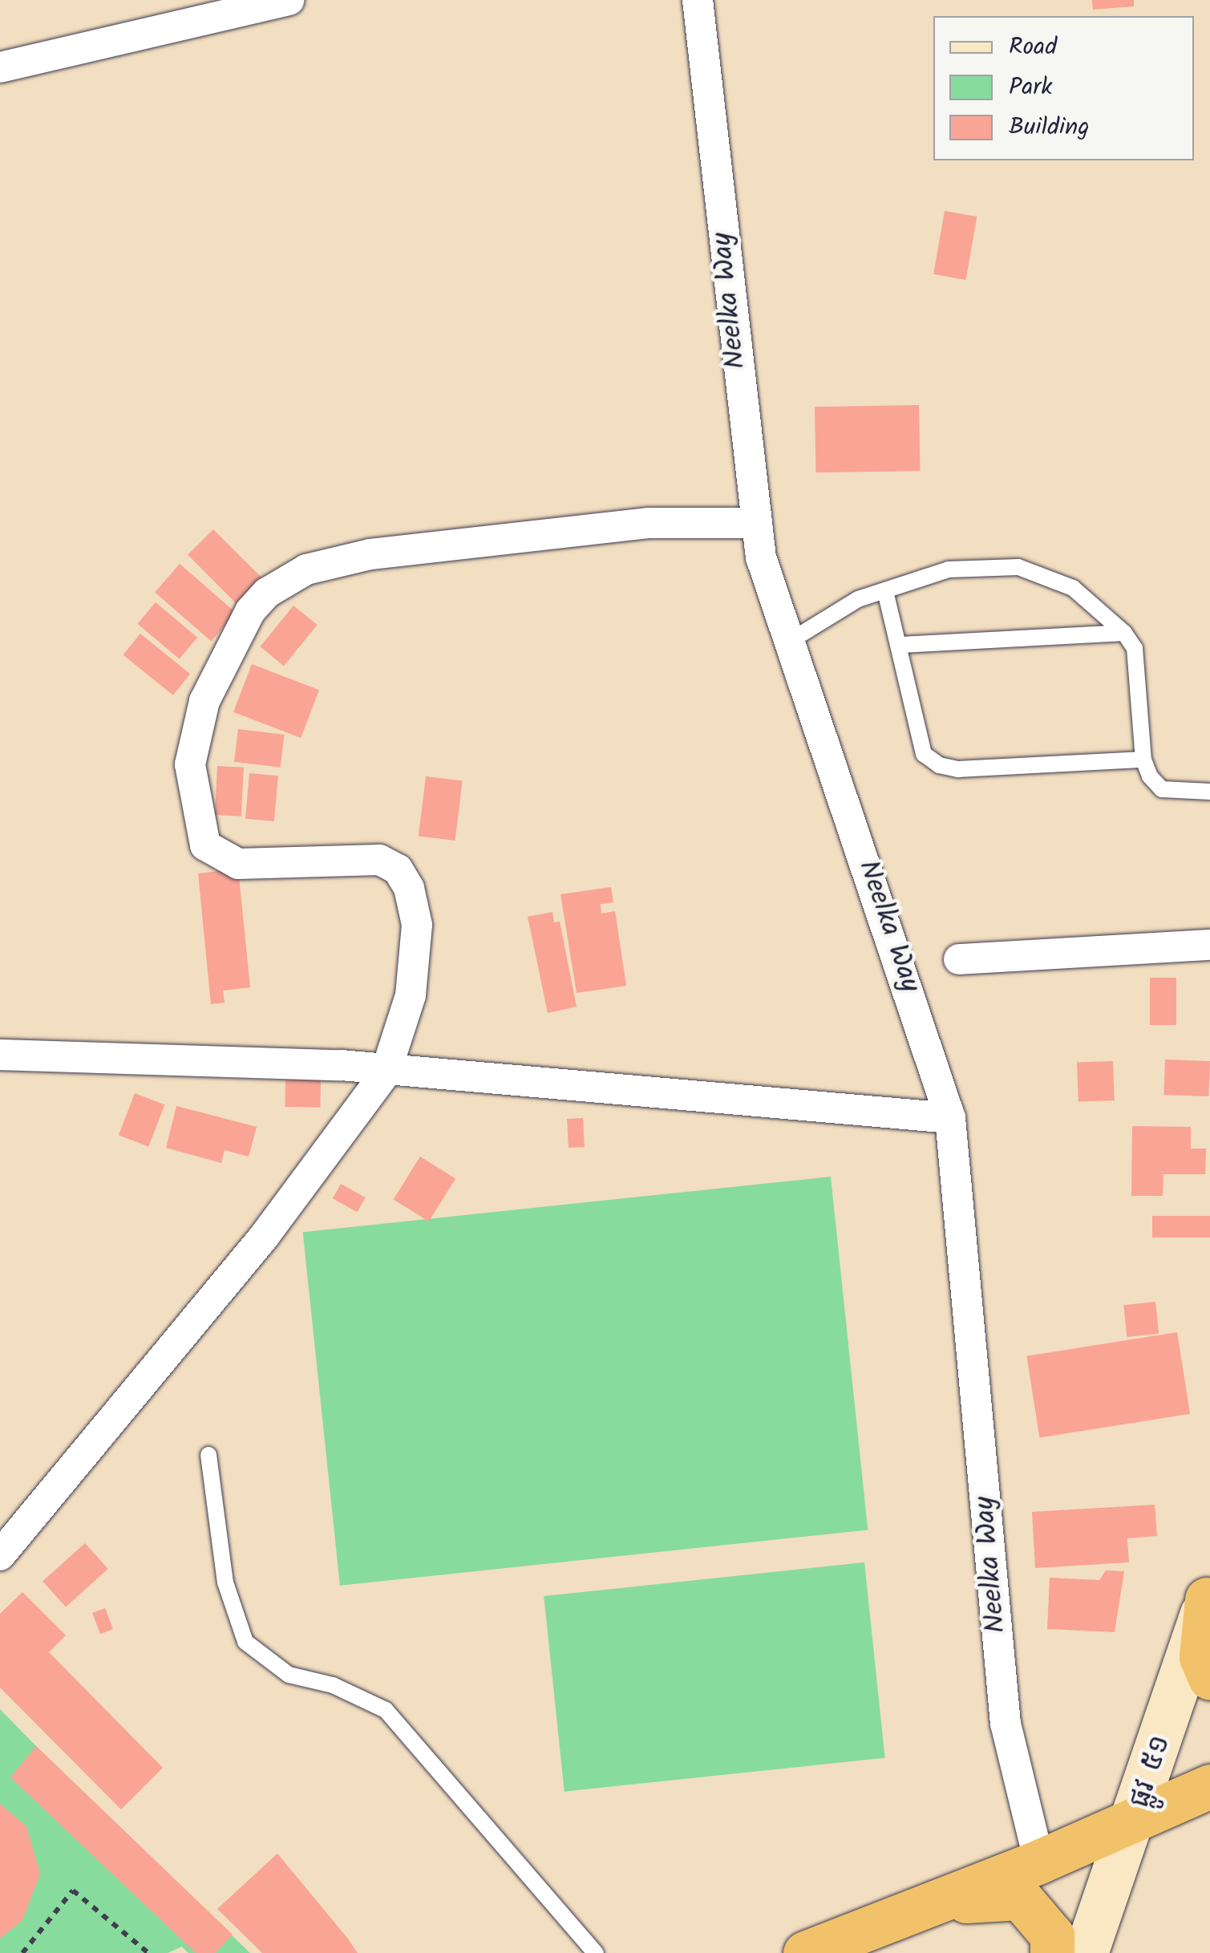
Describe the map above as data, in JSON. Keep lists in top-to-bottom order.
{
  "streets": {
    "main road": ["ផ្លូវ ៥១"],
    "street": ["Neelka Way"]
  },
  "legend": ["Road", "Park", "Building"]
}
